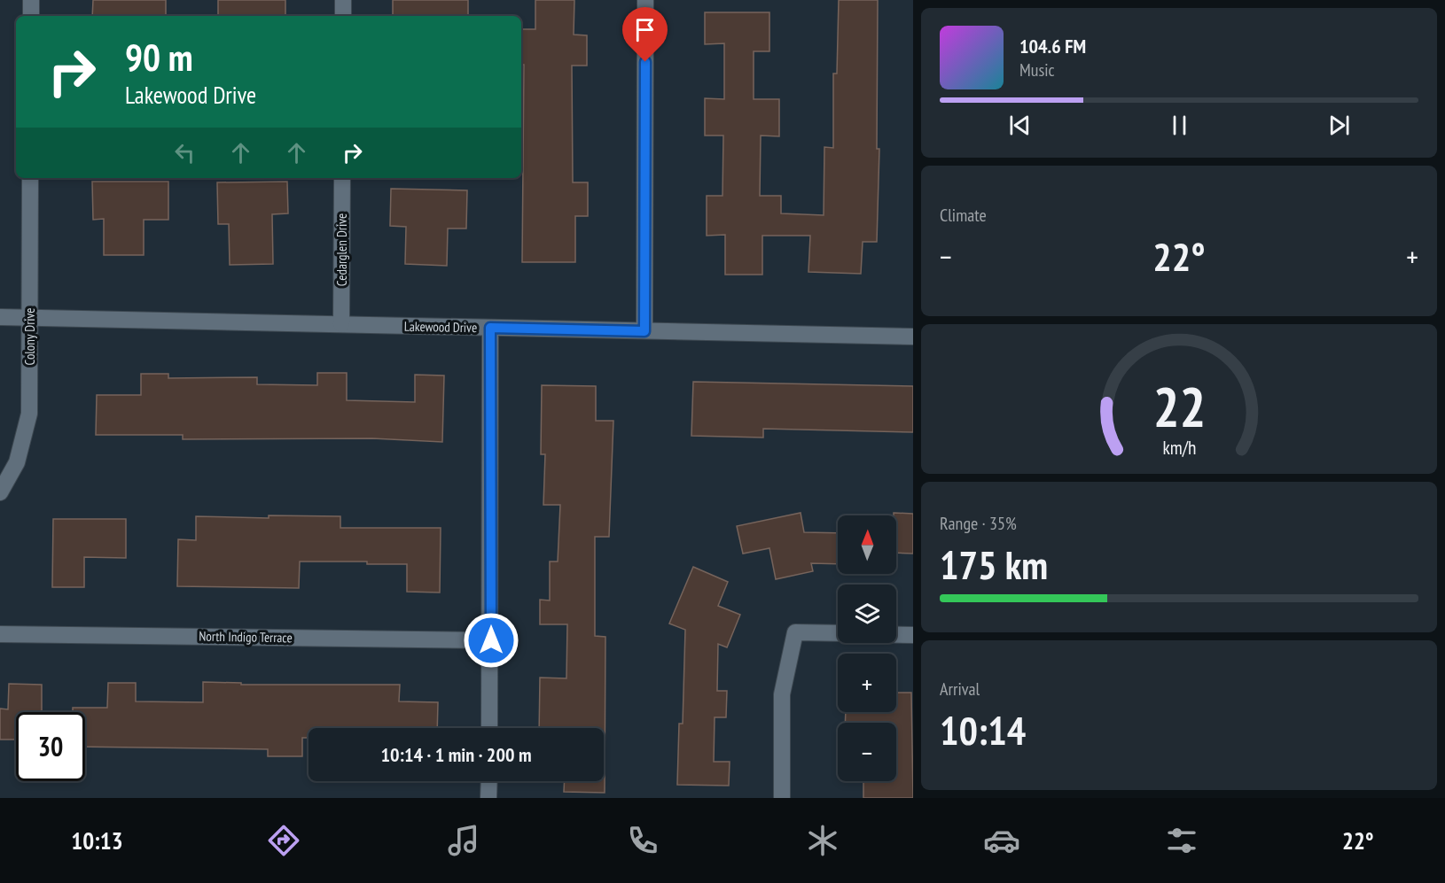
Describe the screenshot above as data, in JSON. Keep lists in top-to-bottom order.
{
  "streets": {
    "street": [
      "Cedarglen Drive",
      "Lakewood Drive",
      "Colony Drive",
      "North Indigo Terrace"
    ]
  },
  "crossings": [
    ["Cedarglen Drive", "Lakewood Drive"],
    ["Lakewood Drive", "Colony Drive"]
  ],
  "north": "top",
  "page": {
    "turn": ["90 m", "Lakewood Drive"],
    "song": ["104.6 FM", "Music"],
    "tile": [
      "Climate",
      ["Range · 35%", "175 km"],
      ["Arrival", "10:14"]
    ],
    "heat": ["−", "22°", "+"],
    "map_buttons": ["+", "−"],
    "limit": "30",
    "trip": "10:14 · 1 min · 200 m",
    "tabs": ["10:13", "22°"],
    "gauge": ["22", "km/h"]
  }
}
